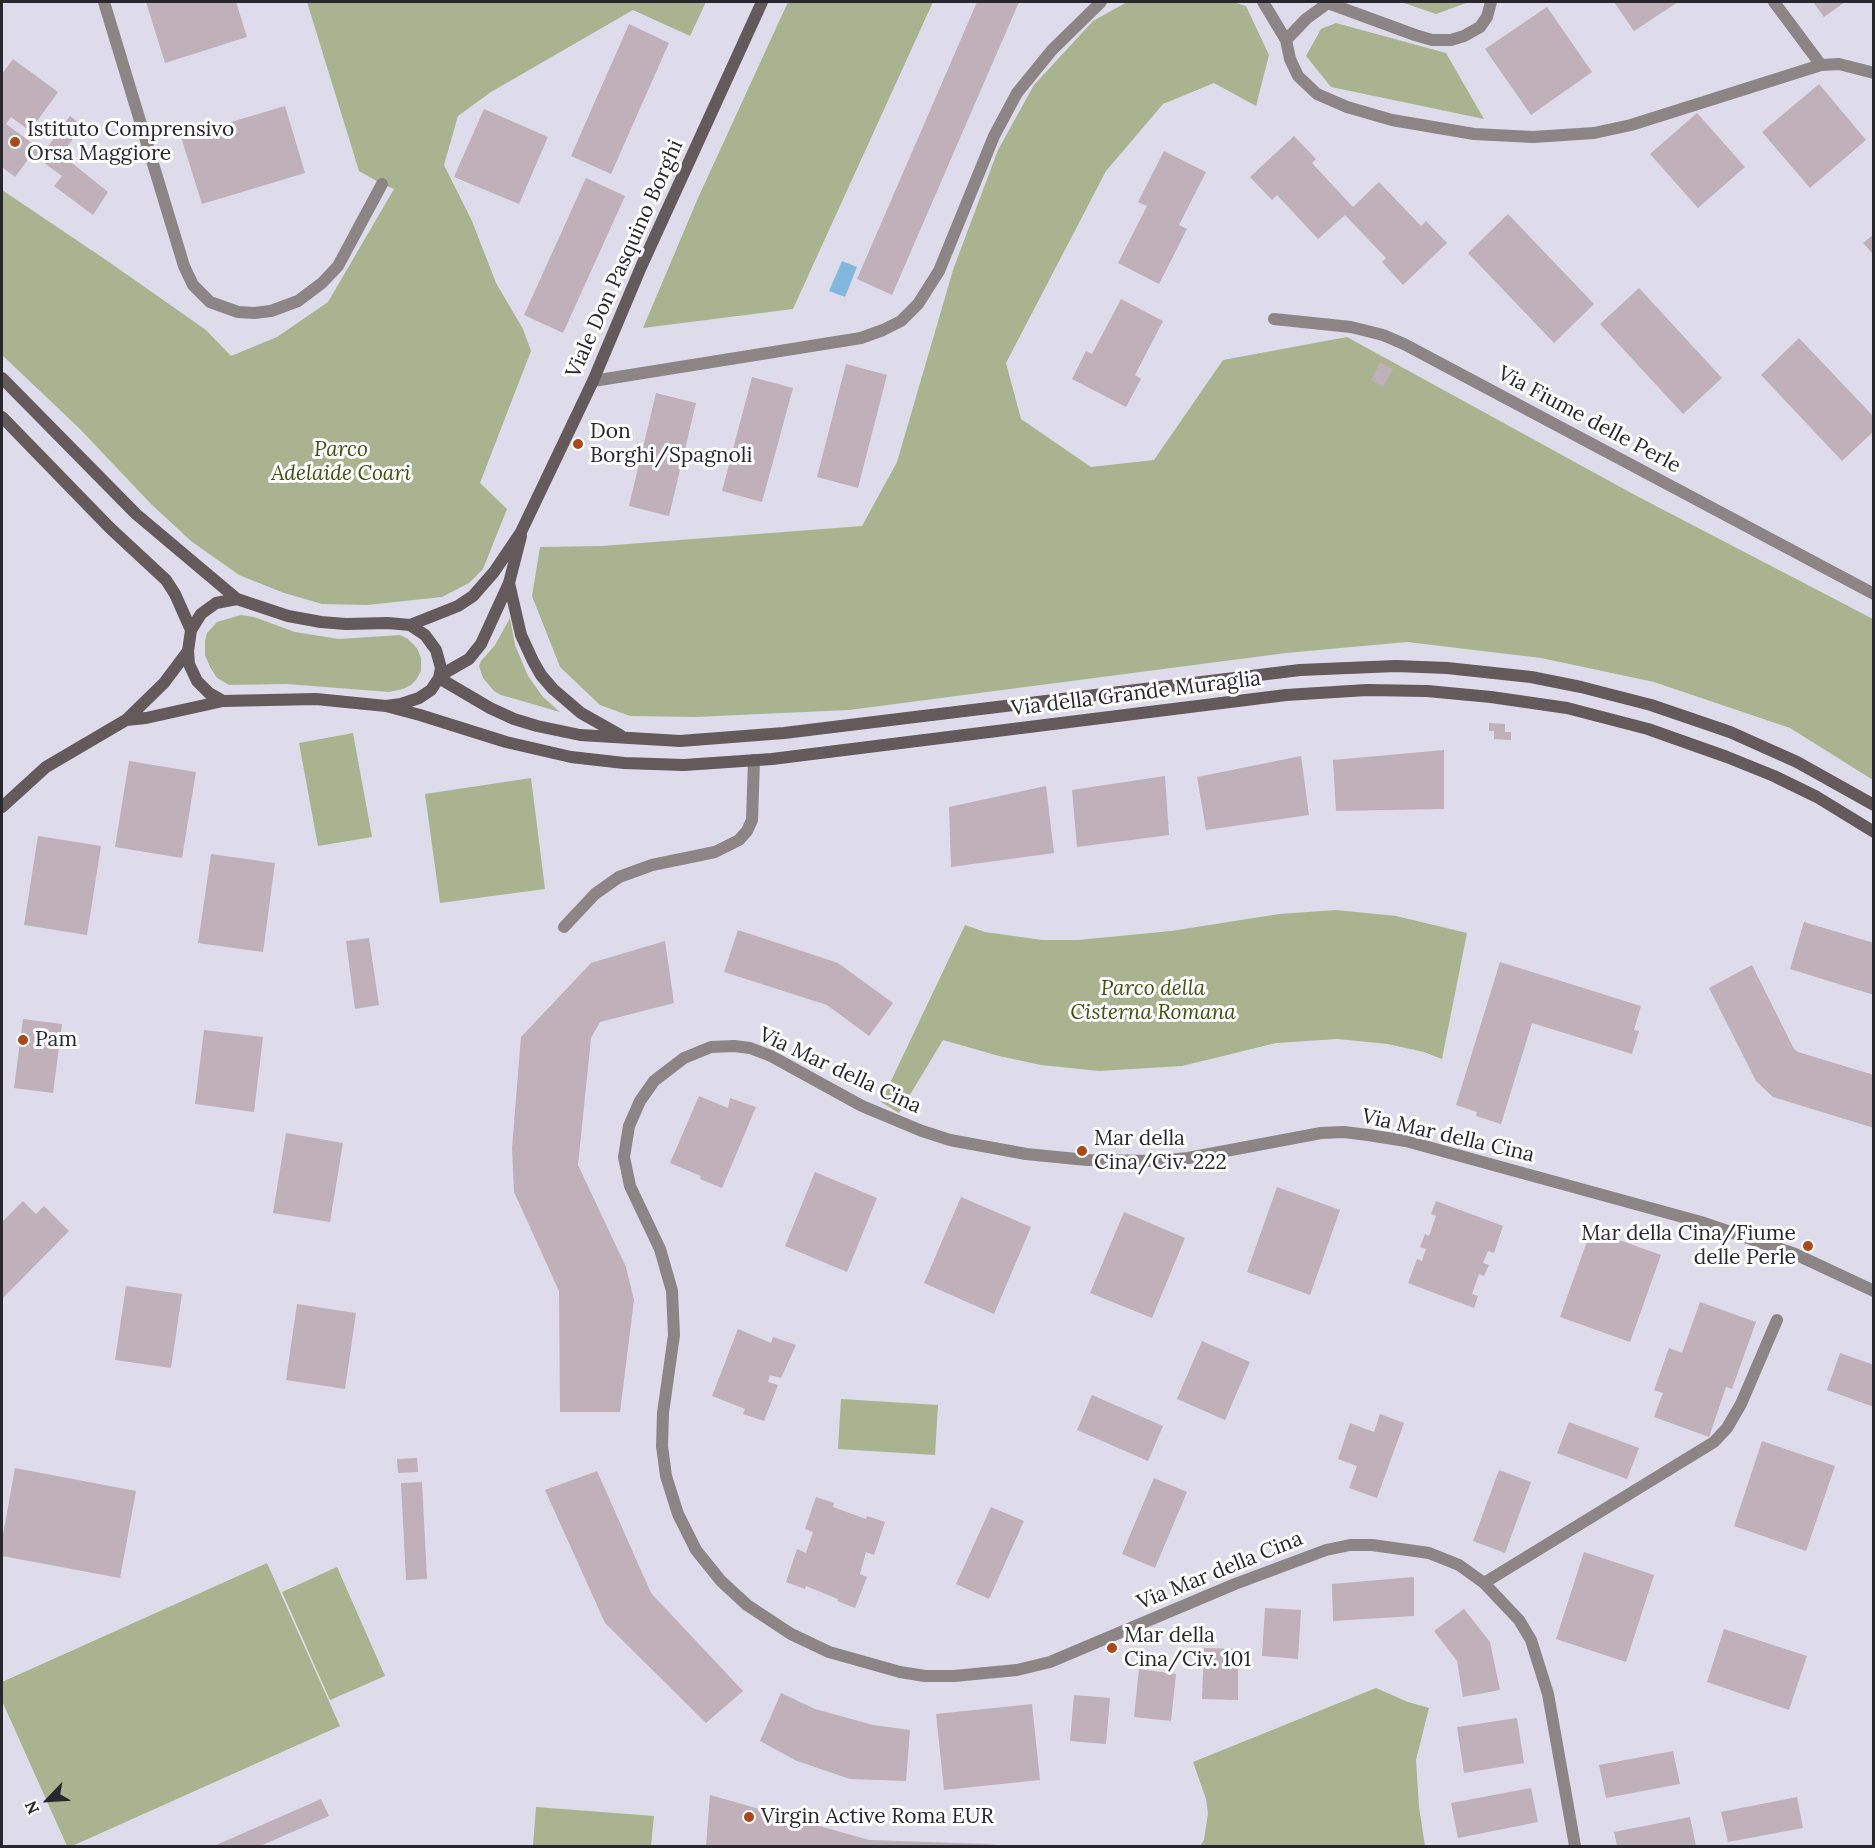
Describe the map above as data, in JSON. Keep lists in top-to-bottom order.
{
  "streets": {
    "street": [
      "Viale Don Pasquino Borghi",
      "Via Fiume delle Perle",
      "Via della Grande Muraglia",
      "Via Mar della Cina"
    ]
  },
  "crossings": [
    ["Viale Don Pasquino Borghi", "Via della Grande Muraglia"]
  ],
  "parks": ["Parco Adelaide Coari", "Parco della Cisterna Romana"],
  "places": [
    "Istituto Comprensivo Orsa Maggiore",
    "Don Borghi/Spagnoli",
    "Pam",
    "Mar della Cina/Civ. 222",
    "Mar della Cina/Fiume delle Perle",
    "Mar della Cina/Civ. 101",
    "Virgin Active Roma EUR"
  ],
  "north": "bottom left"
}
